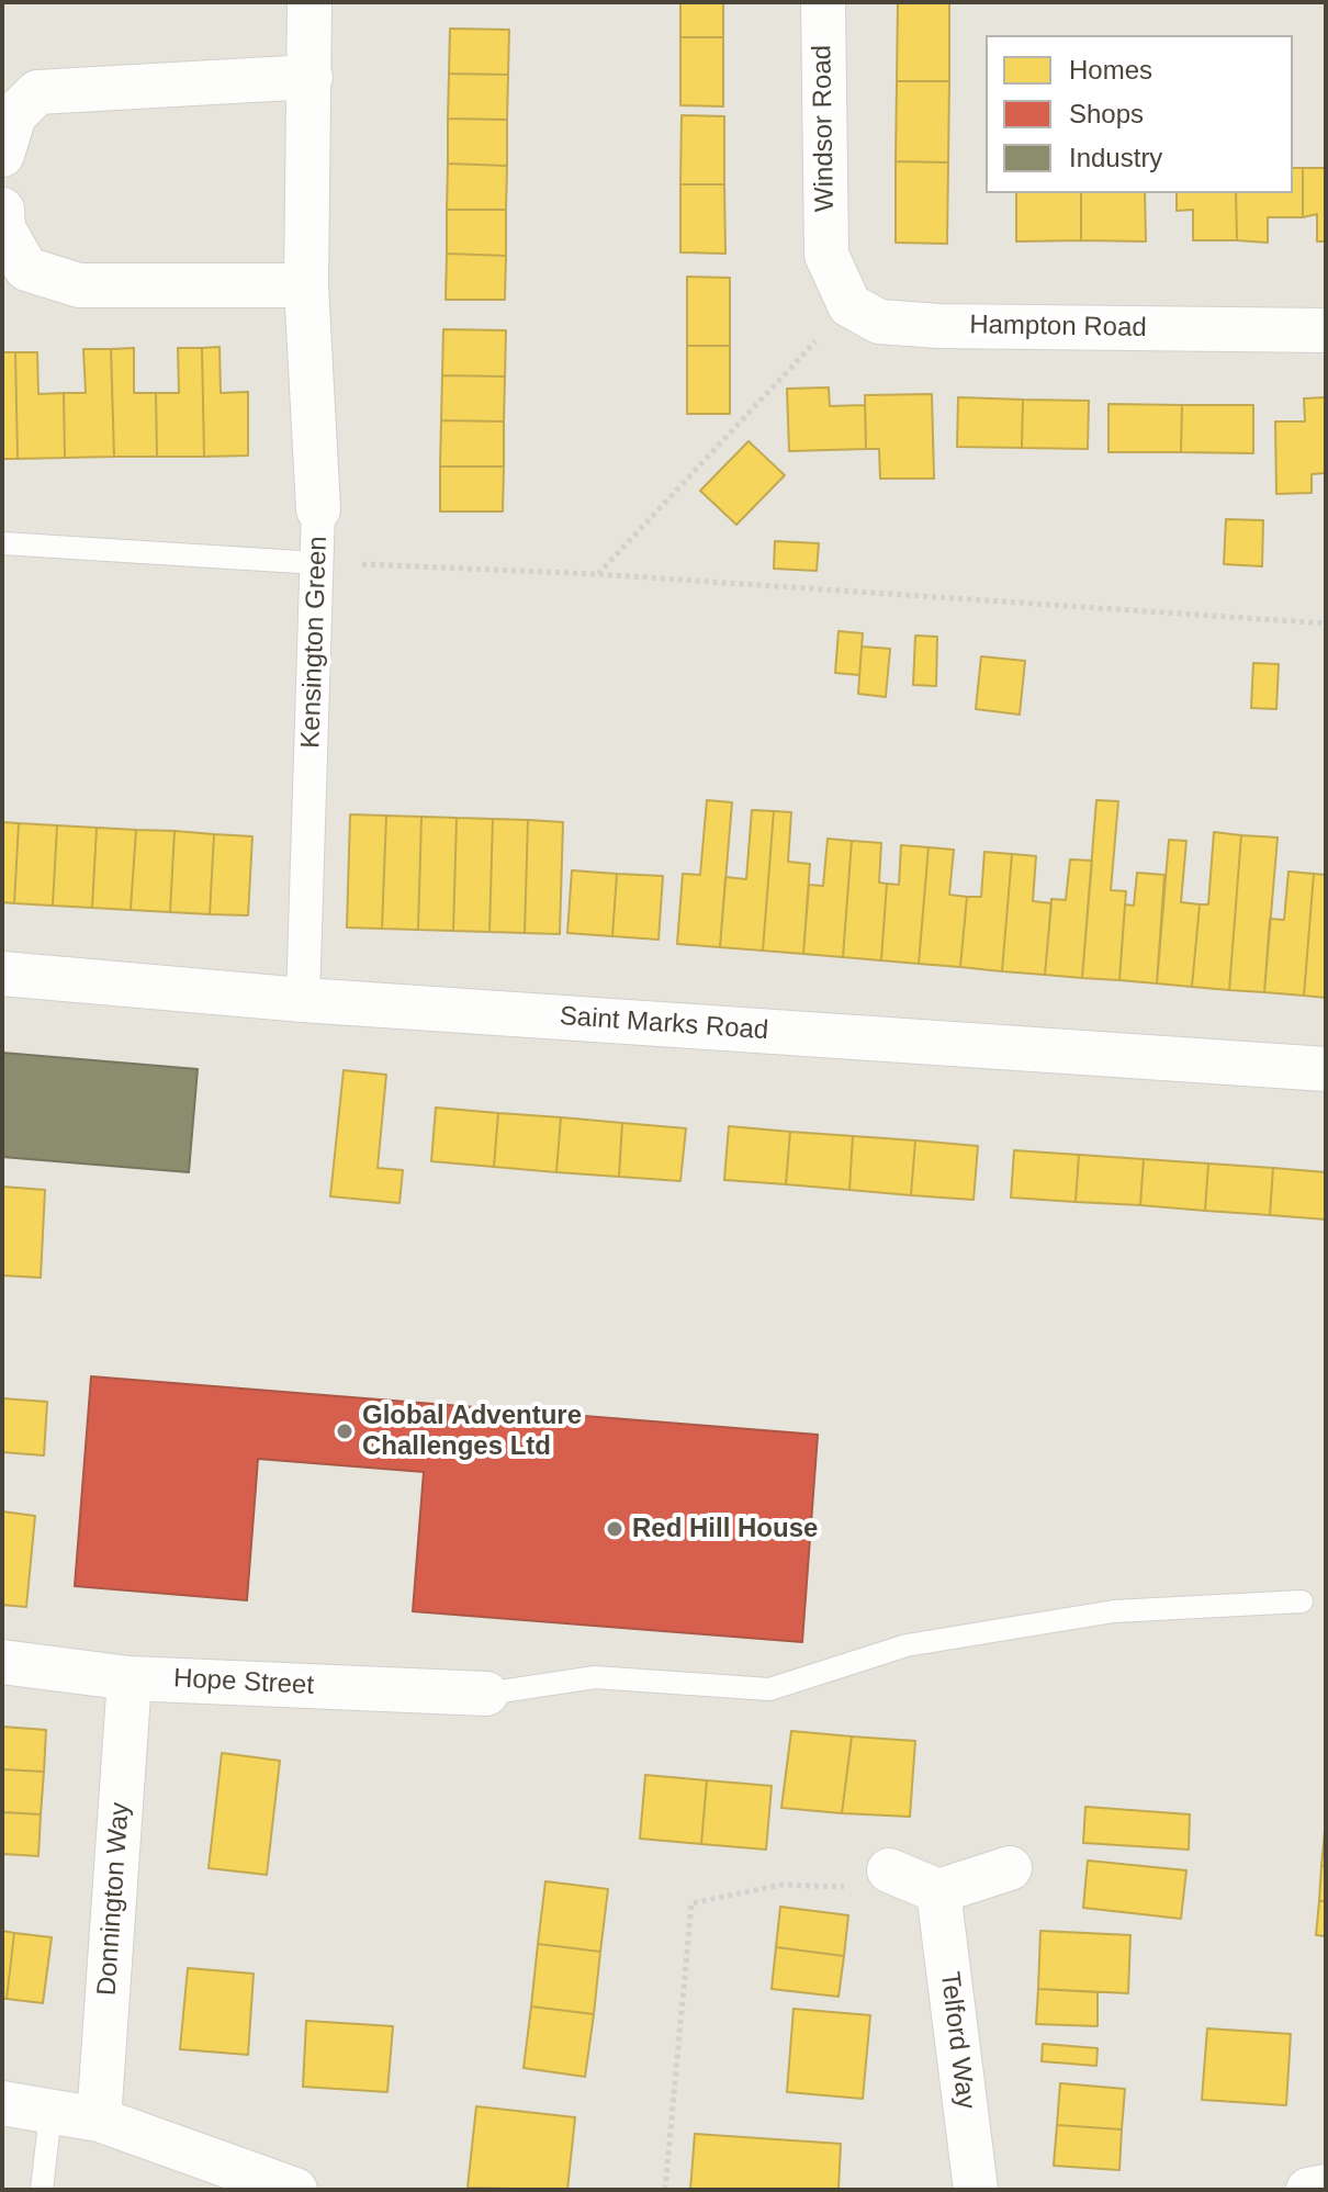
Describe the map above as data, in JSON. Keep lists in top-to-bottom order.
{
  "streets": {
    "street": [
      "Windsor Road",
      "Hampton Road",
      "Kensington Green",
      "Saint Marks Road",
      "Hope Street",
      "Donnington Way",
      "Telford Way"
    ]
  },
  "crossings": [
    ["Windsor Road", "Hampton Road"],
    ["Kensington Green", "Saint Marks Road"],
    ["Hope Street", "Donnington Way"]
  ],
  "places": ["Global Adventure Challenges Ltd", "Red Hill House"],
  "legend": ["Homes", "Shops", "Industry"]
}
